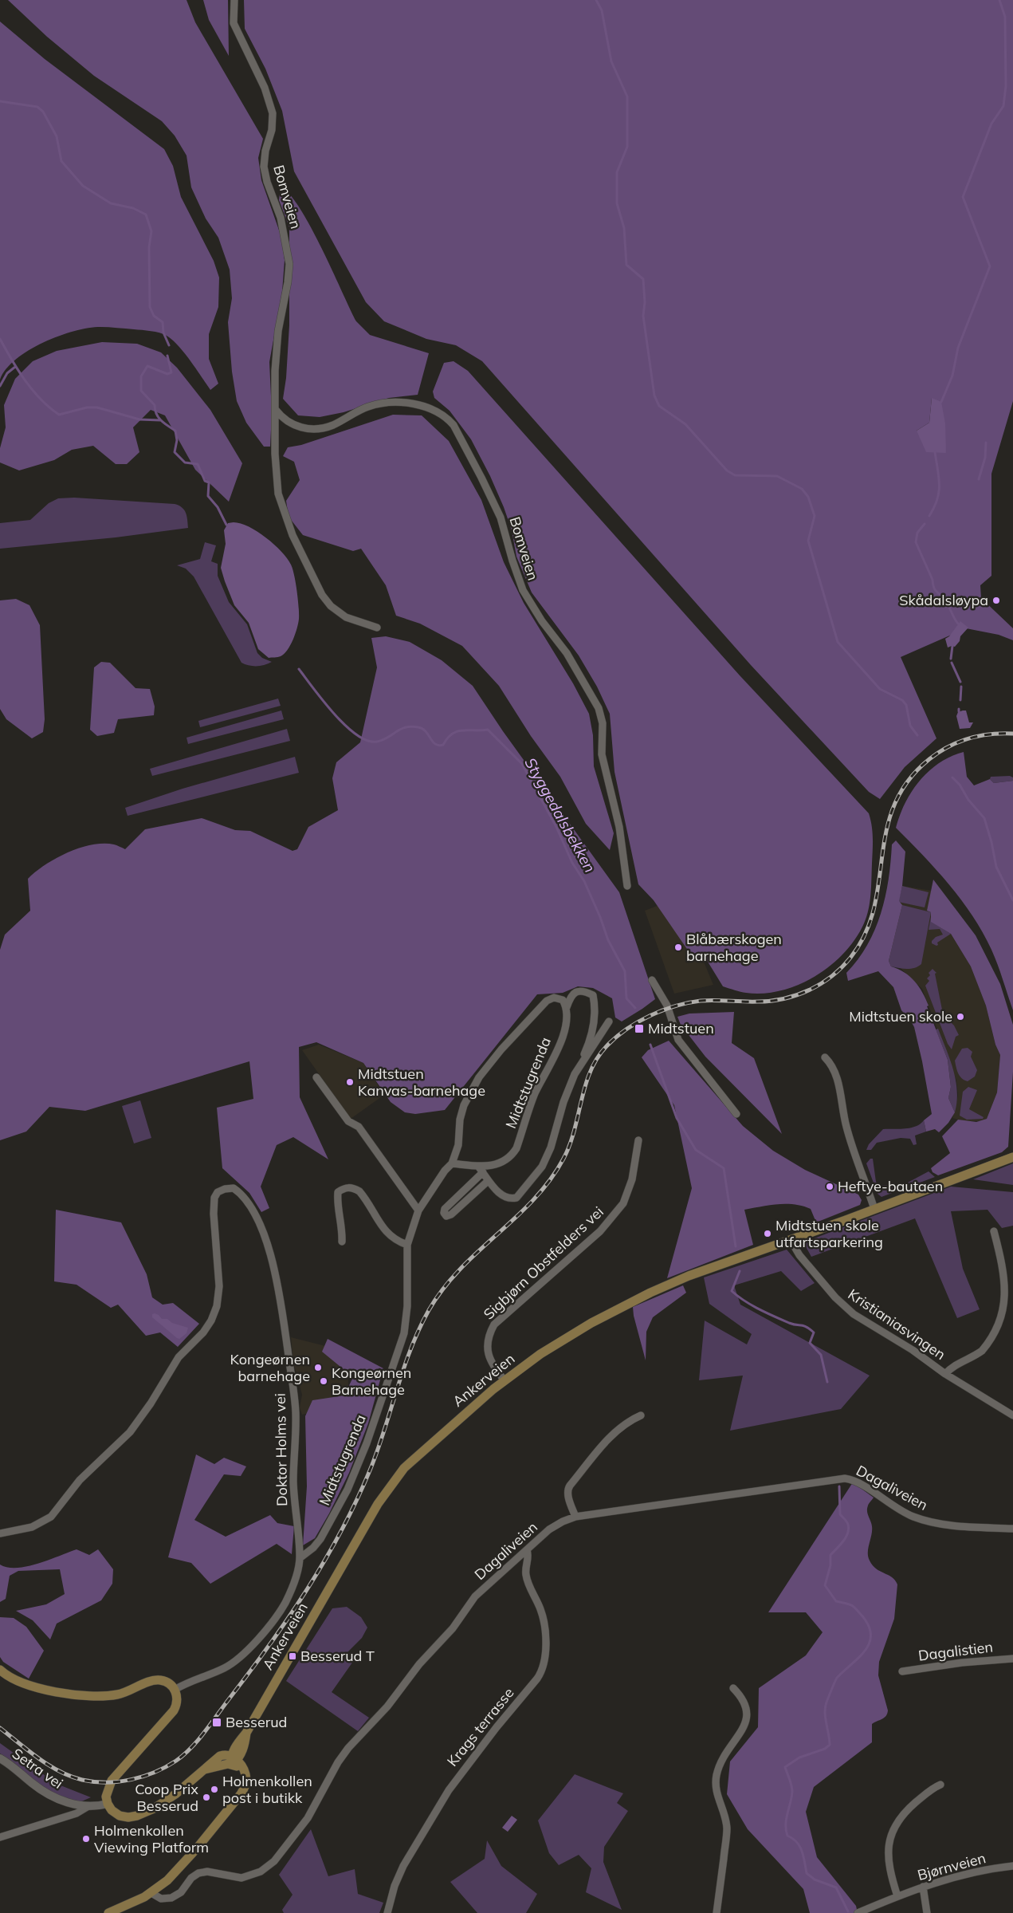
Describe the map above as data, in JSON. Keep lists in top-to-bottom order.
{
  "streets": {
    "main road": ["Ankerveien"],
    "street": [
      "Bomveien",
      "Midtstugrenda",
      "Sigbjørn Obstfelders vei",
      "Kristianiasvingen",
      "Doktor Holms vei",
      "Dagaliveien",
      "Dagalistien",
      "Krags terrasse",
      "Setra vei",
      "Bjørnveien"
    ]
  },
  "crossings": [
    ["Midtstugrenda", "Doktor Holms vei"],
    ["Sigbjørn Obstfelders vei", "Ankerveien"],
    ["Kristianiasvingen", "Ankerveien"],
    ["Dagaliveien", "Krags terrasse"]
  ],
  "water": ["Styggedalsbekken"],
  "places": {
    "other": [
      "Skådalsløypa",
      "Blåbærskogen barnehage",
      "Midtstuen skole",
      "Midtstuen Kanvas-barnehage",
      "Heftye-bautaen",
      "Midtstuen skole utfartsparkering",
      "Kongeørnen barnehage",
      "Kongeørnen Barnehage",
      "Holmenkollen post i butikk",
      "Coop Prix Besserud",
      "Holmenkollen Viewing Platform"
    ],
    "transit": ["Midtstuen", "Besserud T", "Besserud"]
  }
}
